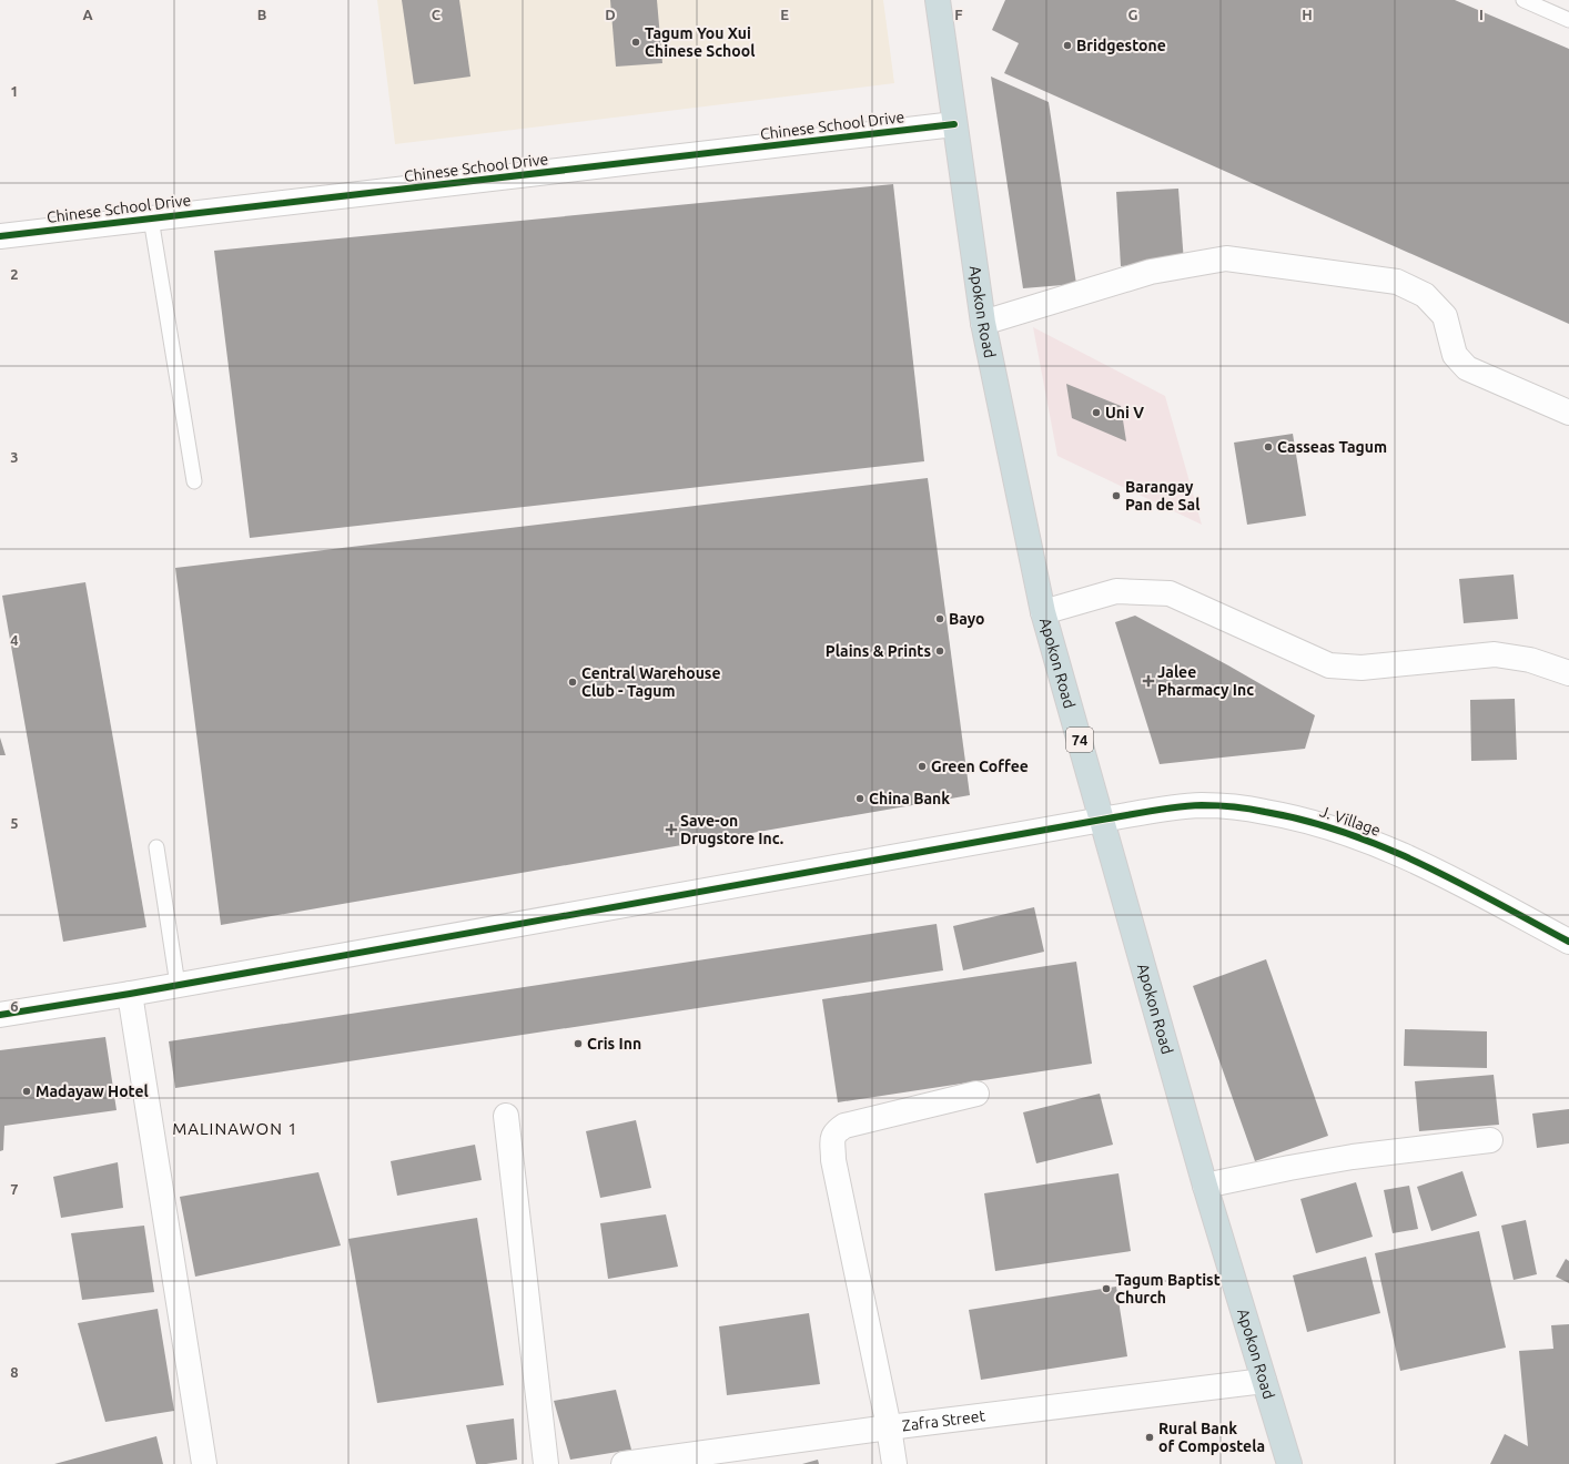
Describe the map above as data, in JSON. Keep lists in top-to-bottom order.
{
  "streets": {
    "highway": ["Apokon Road", "74"],
    "street": ["Chinese School Drive", "J. Village", "Zafra Street"]
  },
  "crossings": [
    ["Chinese School Drive", "Apokon Road"],
    ["Apokon Road", "J. Village"],
    ["Apokon Road", "Zafra Street"]
  ],
  "districts": ["MALINAWON 1"],
  "places": {
    "other": [
      "Tagum You Xui Chinese School",
      "Bridgestone",
      "Uni V",
      "Casseas Tagum",
      "Barangay Pan de Sal",
      "Bayo",
      "Plains & Prints",
      "Central Warehouse Club - Tagum",
      "Green Coffee",
      "China Bank",
      "Cris Inn",
      "Madayaw Hotel",
      "Tagum Baptist Church",
      "Rural Bank of Compostela"
    ],
    "health": ["Jalee Pharmacy Inc", "Save-on Drugstore Inc."]
  },
  "grid": {
    "columns": [
      "A",
      "B",
      "C",
      "D",
      "E",
      "F",
      "G",
      "H",
      "I"
    ],
    "rows": [
      "1",
      "2",
      "3",
      "4",
      "5",
      "6",
      "7",
      "8"
    ]
  }
}
